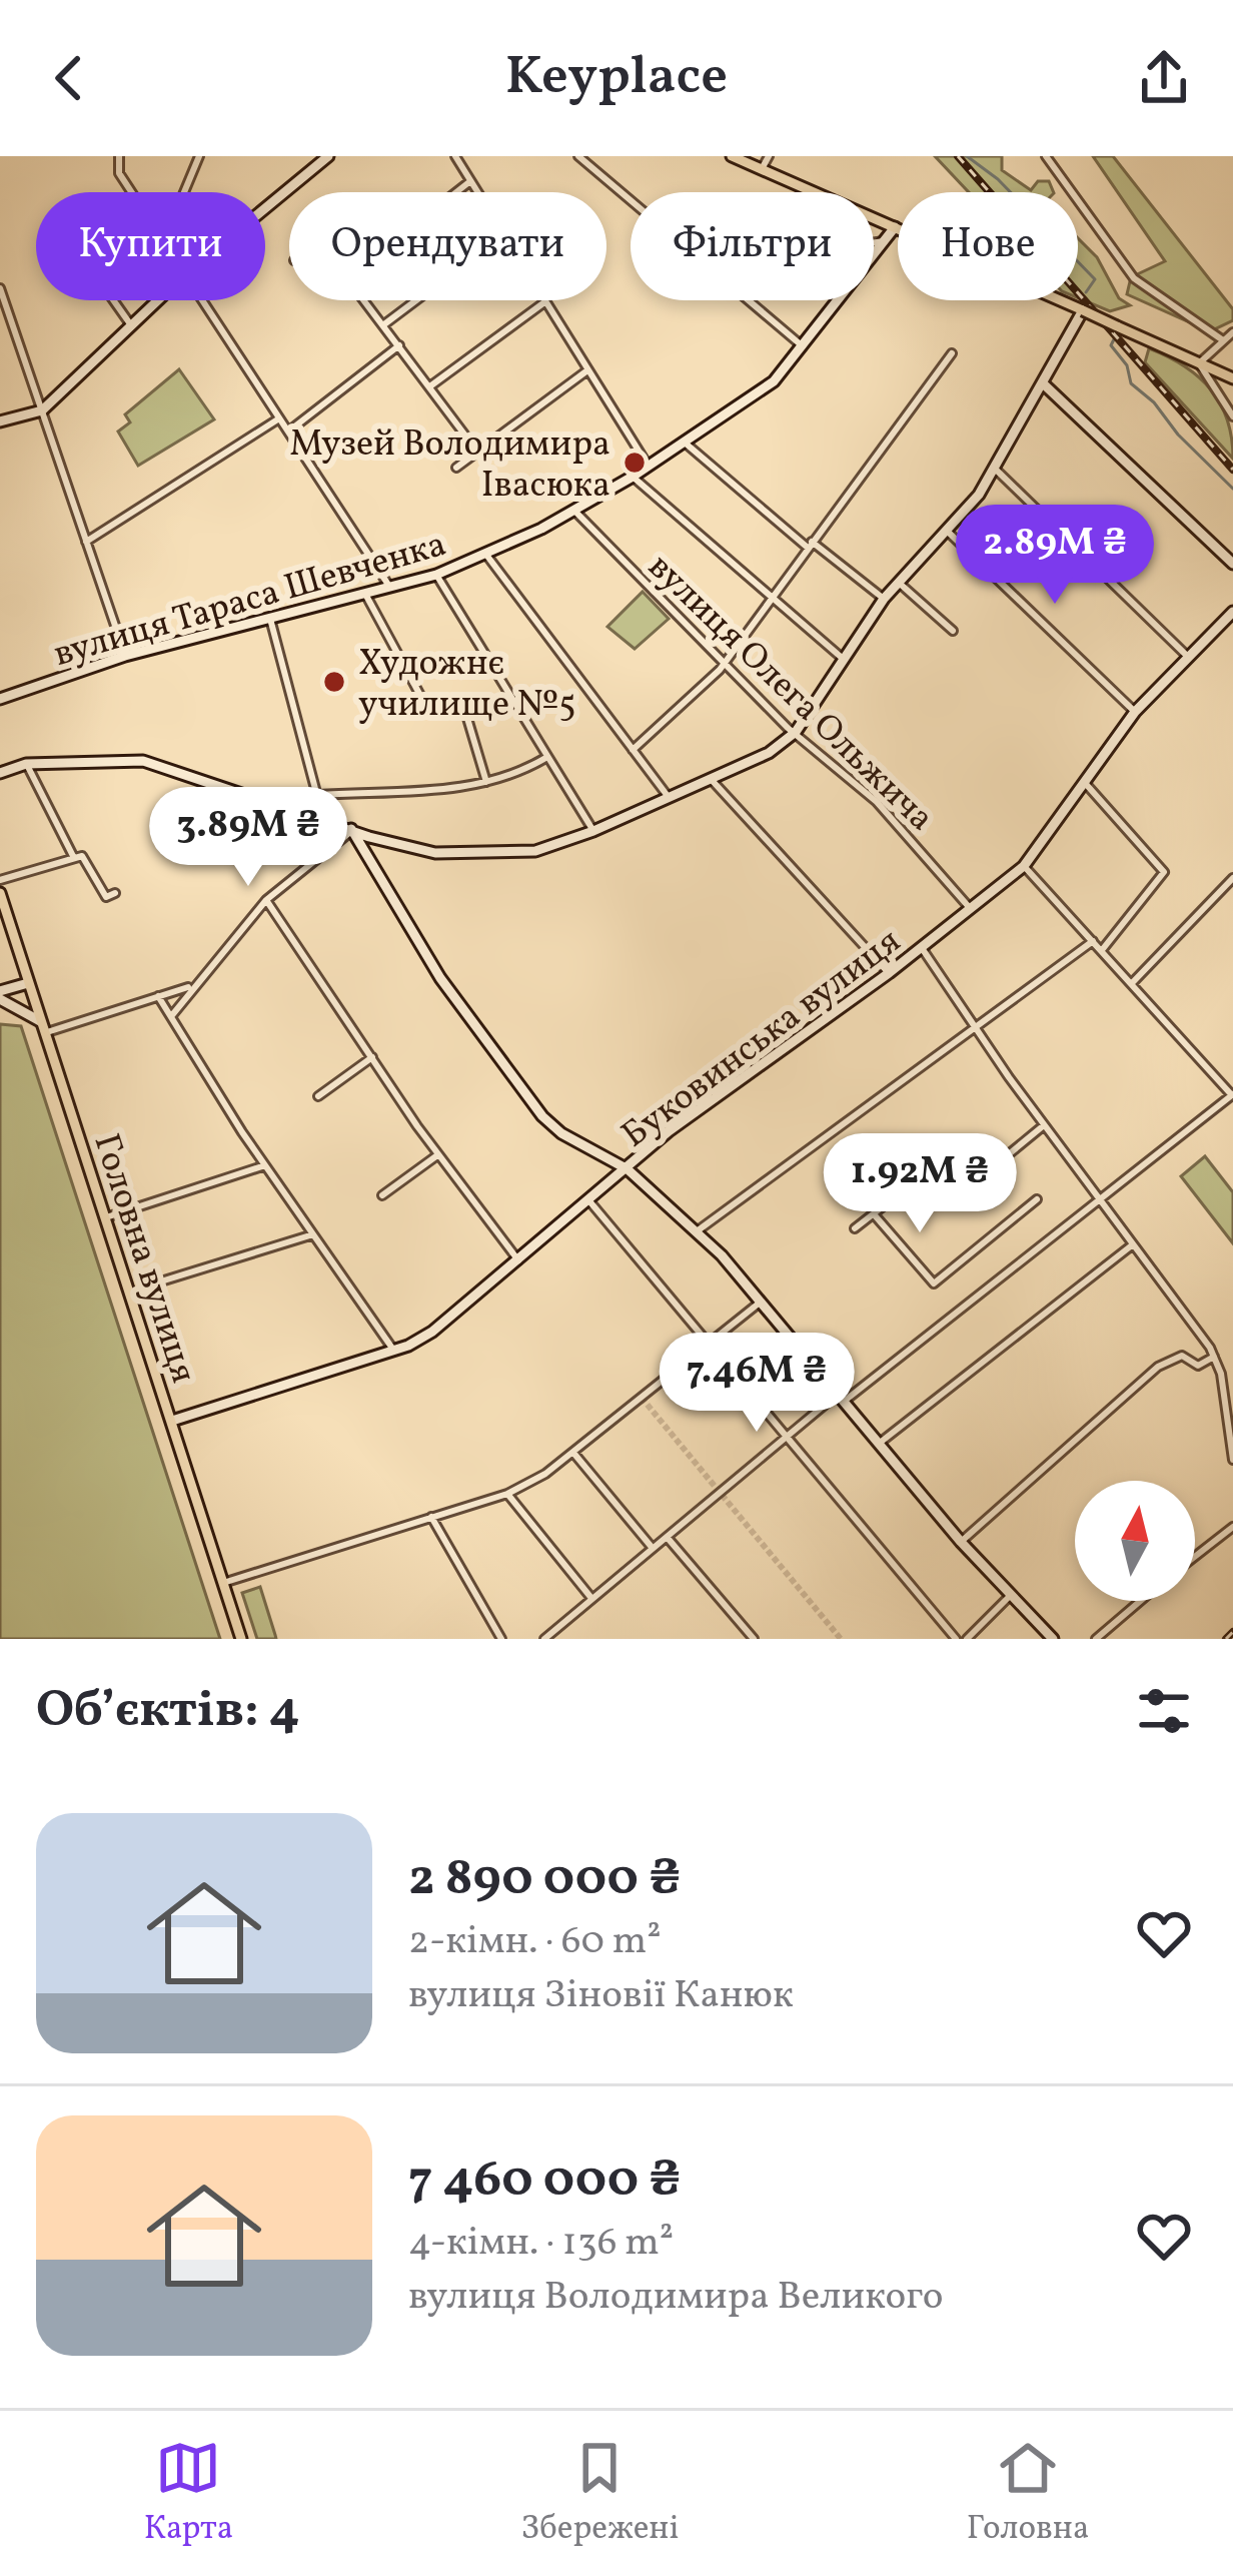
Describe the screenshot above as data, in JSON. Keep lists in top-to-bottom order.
{
  "streets": {
    "main road": ["Головна вулиця"],
    "street": ["вулиця Тараса Шевченка", "вулиця Олега Ольжича", "Буковинська вулиця"]
  },
  "crossings": [
    ["вулиця Тараса Шевченка", "вулиця Олега Ольжича"],
    ["вулиця Олега Ольжича", "Буковинська вулиця"],
    ["Буковинська вулиця", "Головна вулиця"]
  ],
  "places": ["Музей Володимира Івасюка", "Художнє училище №5"],
  "north": "top",
  "page": {
    "header": "Keyplace",
    "chip": [
      "Купити",
      "Орендувати",
      "Фільтри",
      "Нове"
    ],
    "price": [
      "2.89M ₴",
      "3.89M ₴",
      "1.92M ₴",
      "7.46M ₴"
    ],
    "heading": "Об’єктів: 4",
    "list": [
      {
        "name": "2 890 000 ₴",
        "note": "2-кімн. · 60 m² · вулиця Зіновії Канюк"
      },
      {
        "name": "7 460 000 ₴",
        "note": "4-кімн. · 136 m² · вулиця Володимира Великого"
      }
    ],
    "tabs": ["Карта", "Збережені", "Головна"]
  }
}
